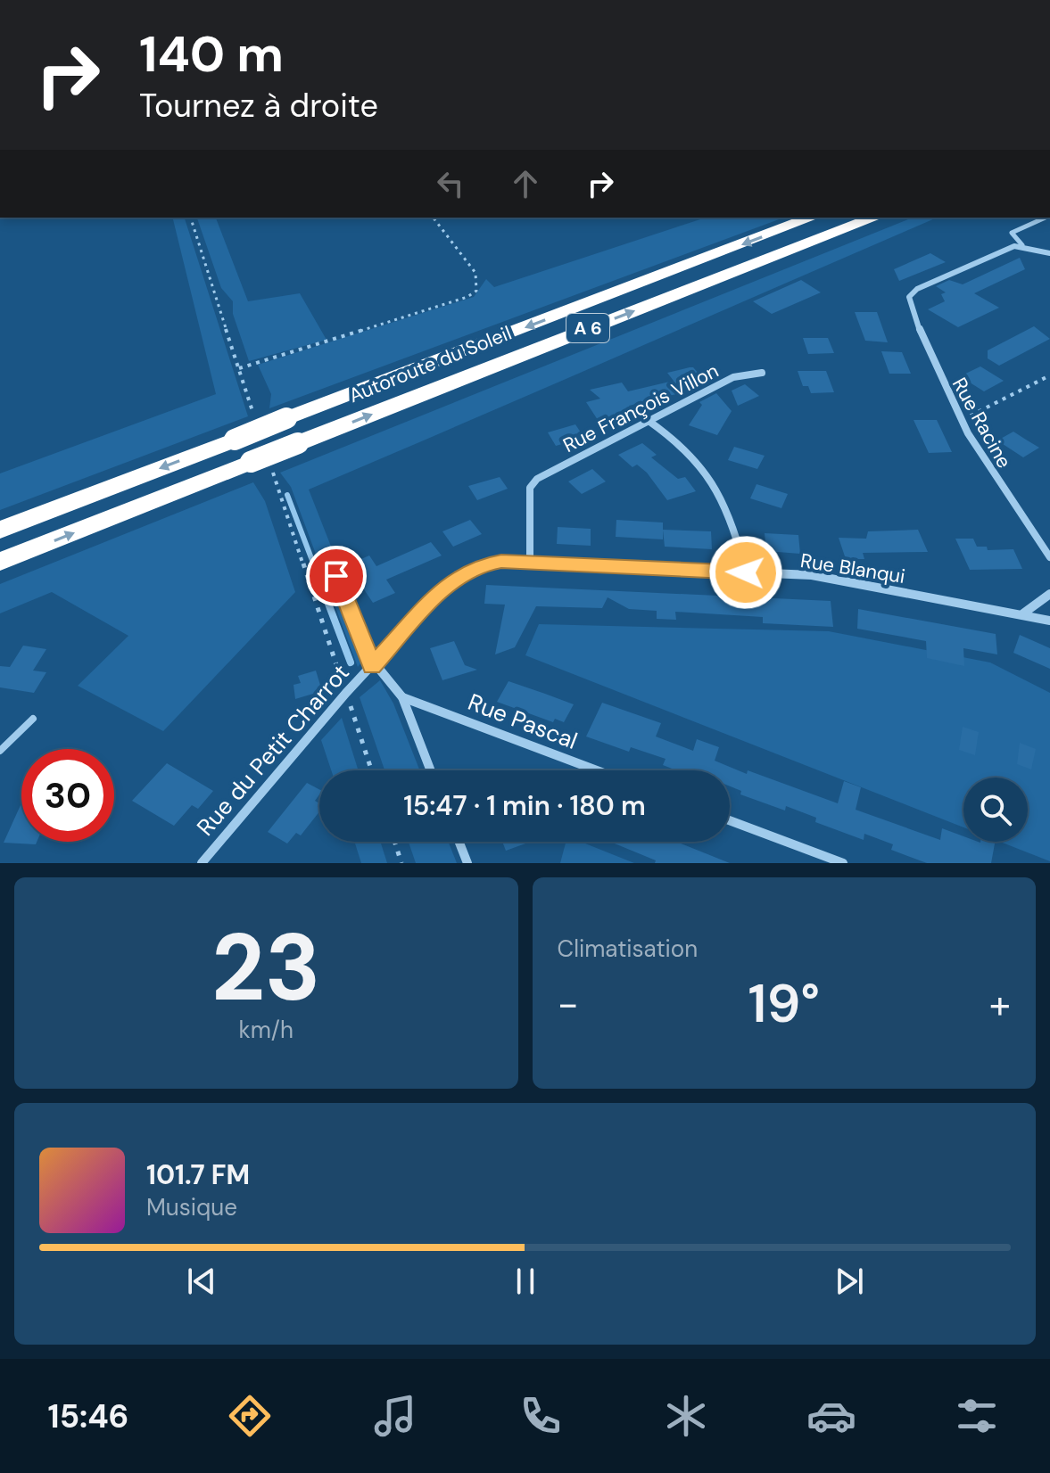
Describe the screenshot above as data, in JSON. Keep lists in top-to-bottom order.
{
  "streets": {
    "highway": ["A 6", "Autoroute du Soleil"],
    "street": [
      "Rue François Villon",
      "Rue Racine",
      "Rue Blanqui",
      "Rue Pascal",
      "Rue du Petit Charrot"
    ]
  },
  "crossings": [
    ["Rue François Villon", "Rue Blanqui"],
    ["Rue Blanqui", "Rue du Petit Charrot"]
  ],
  "page": {
    "turn": ["140 m", "Tournez à droite"],
    "limit": "30",
    "trip": "15:47 · 1 min · 180 m",
    "tile": [
      ["23", "km/h"],
      "Climatisation"
    ],
    "heat": ["−", "19°", "+"],
    "song": ["101.7 FM", "Musique"],
    "tabs": "15:46"
  }
}
